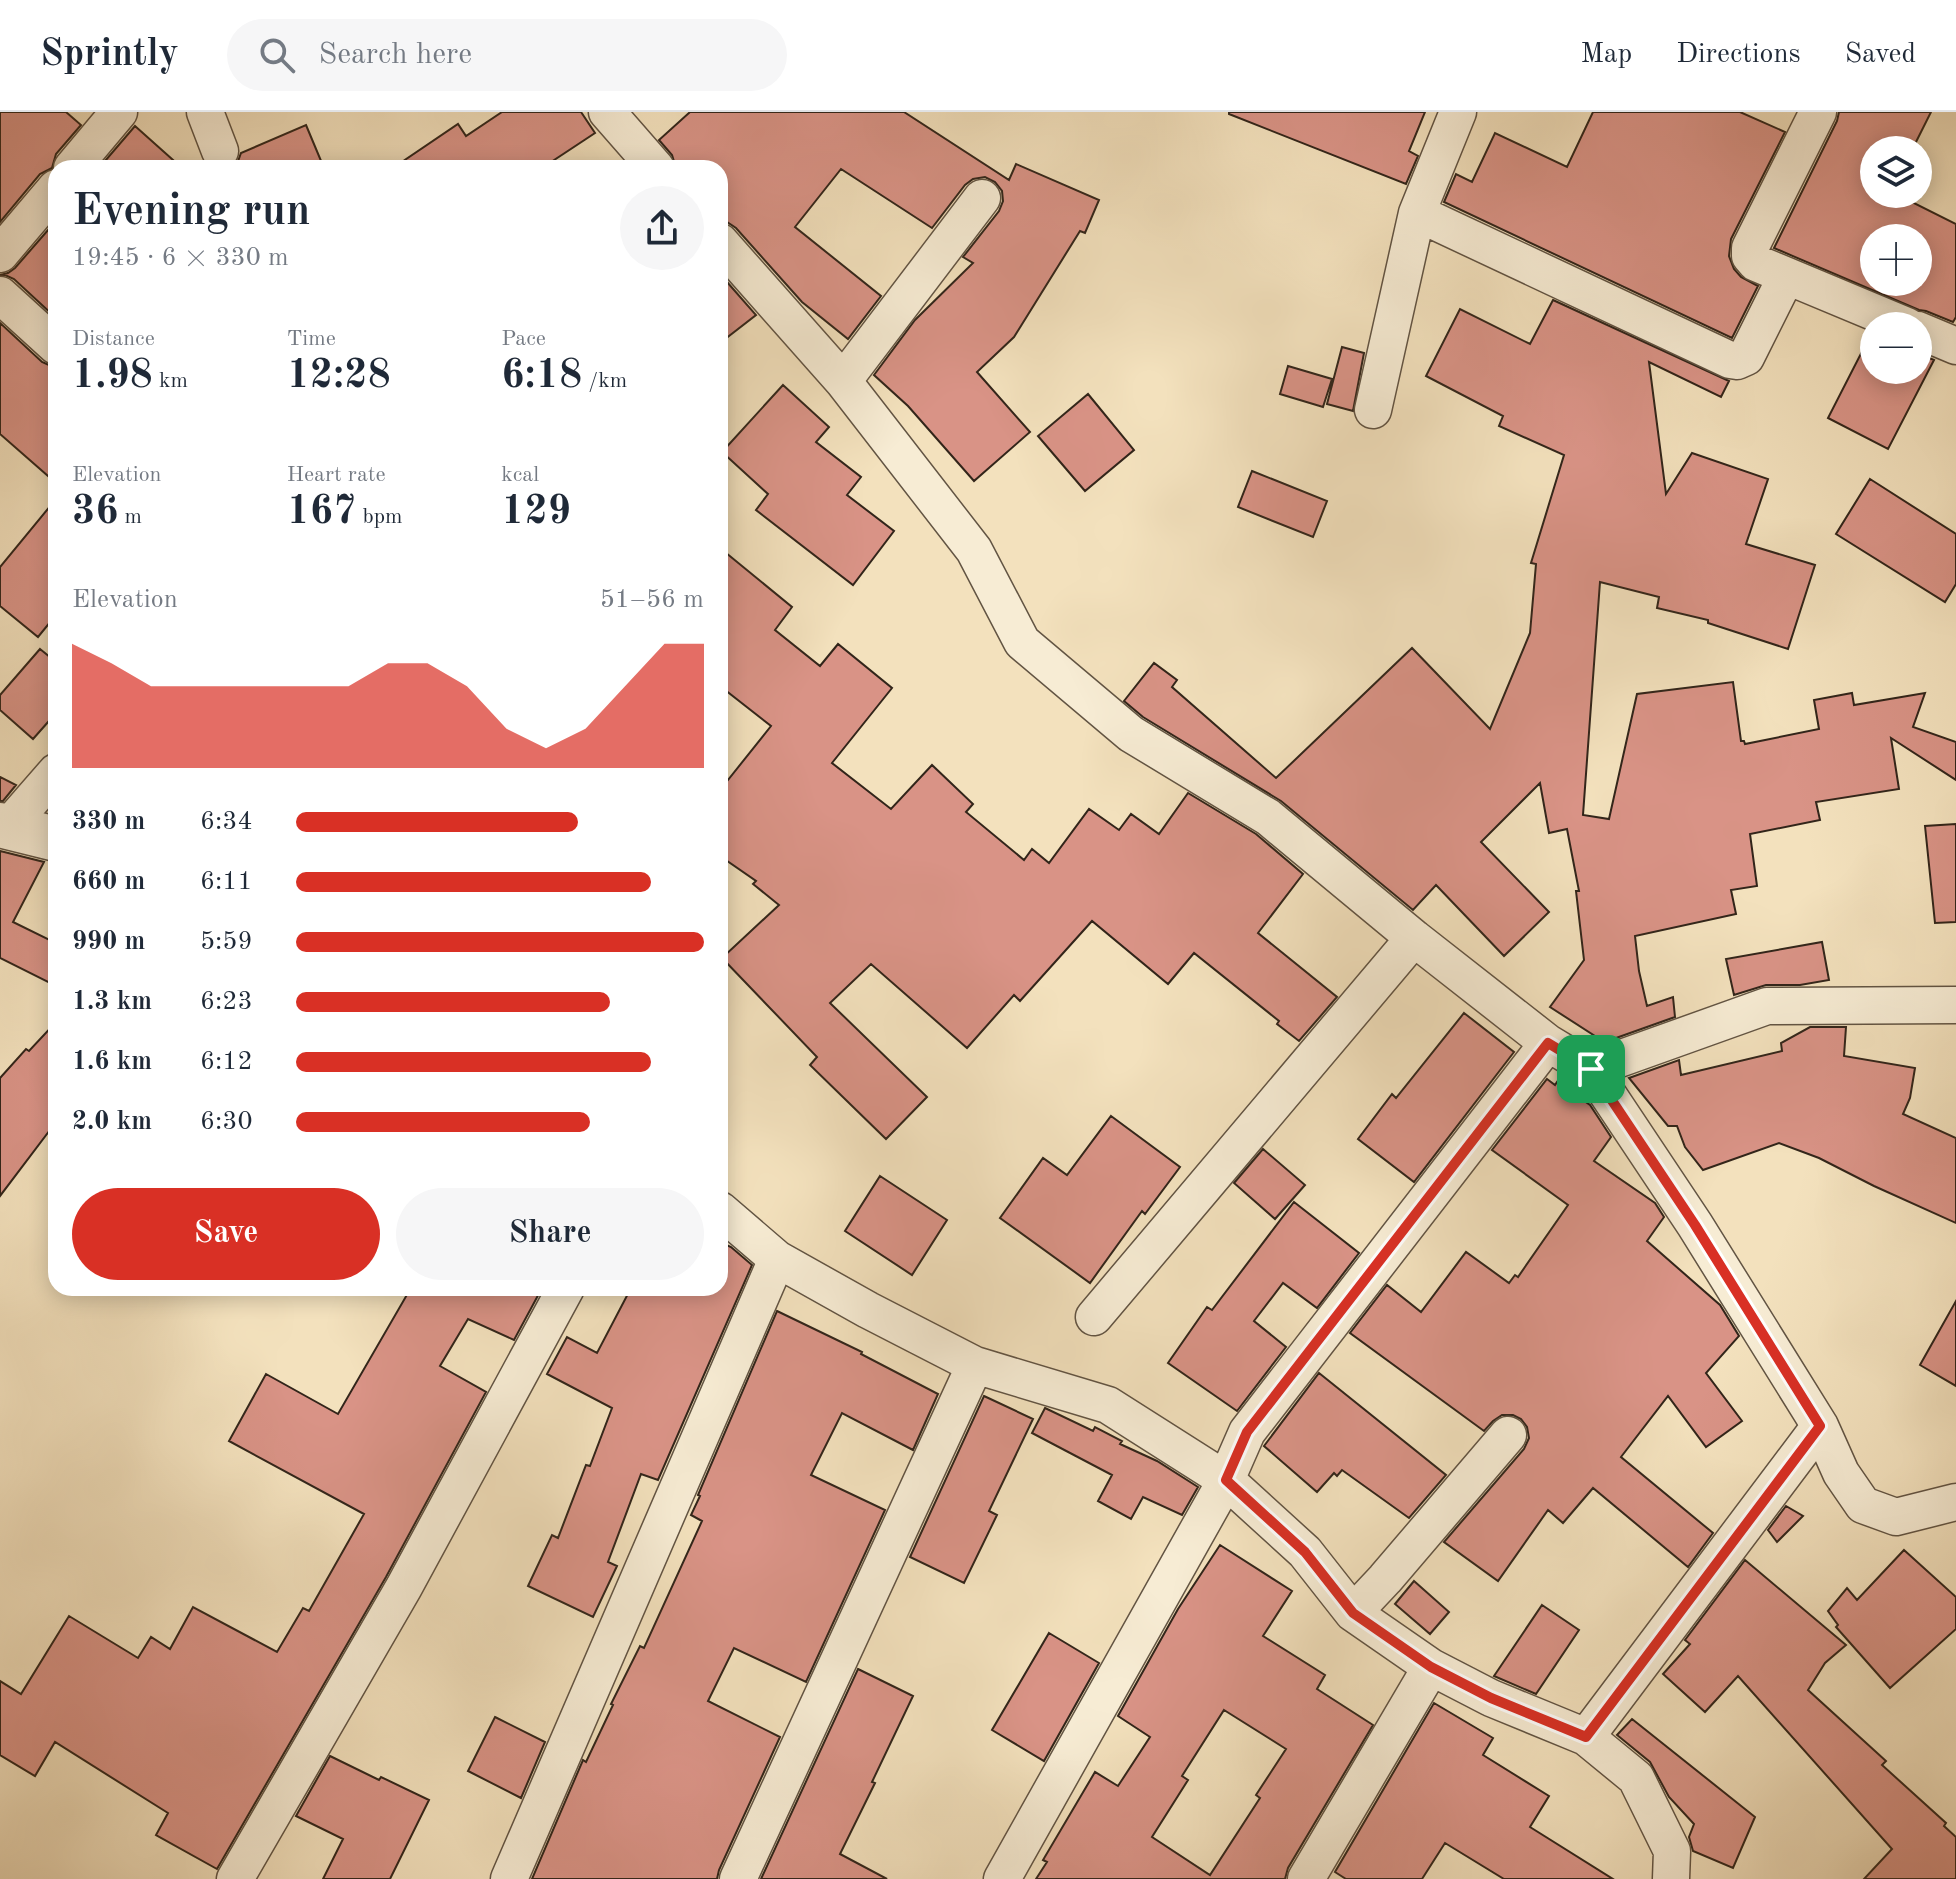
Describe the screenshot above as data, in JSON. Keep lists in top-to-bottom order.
{
  "page": {
    "header": "Sprintly",
    "search": "Search here",
    "nav": ["Map", "Directions", "Saved"],
    "map_buttons": ["+", "−"],
    "heading": ["Evening run", "19:45 · 6 × 330 m"],
    "stats": [
      ["Distance", "1.98 km"],
      ["Time", "12:28"],
      ["Pace", "6:18 /km"],
      ["Elevation", "36 m"],
      ["Heart rate", "167 bpm"],
      ["kcal", "129"]
    ],
    "chart": ["Elevation", "51–56 m"],
    "list": [
      {
        "name": "330 m",
        "note": "6:34"
      },
      {
        "name": "660 m",
        "note": "6:11"
      },
      {
        "name": "990 m",
        "note": "5:59"
      },
      {
        "name": "1.3 km",
        "note": "6:23"
      },
      {
        "name": "1.6 km",
        "note": "6:12"
      },
      {
        "name": "2.0 km",
        "note": "6:30"
      }
    ],
    "buttons": ["Save", "Share"]
  }
}
